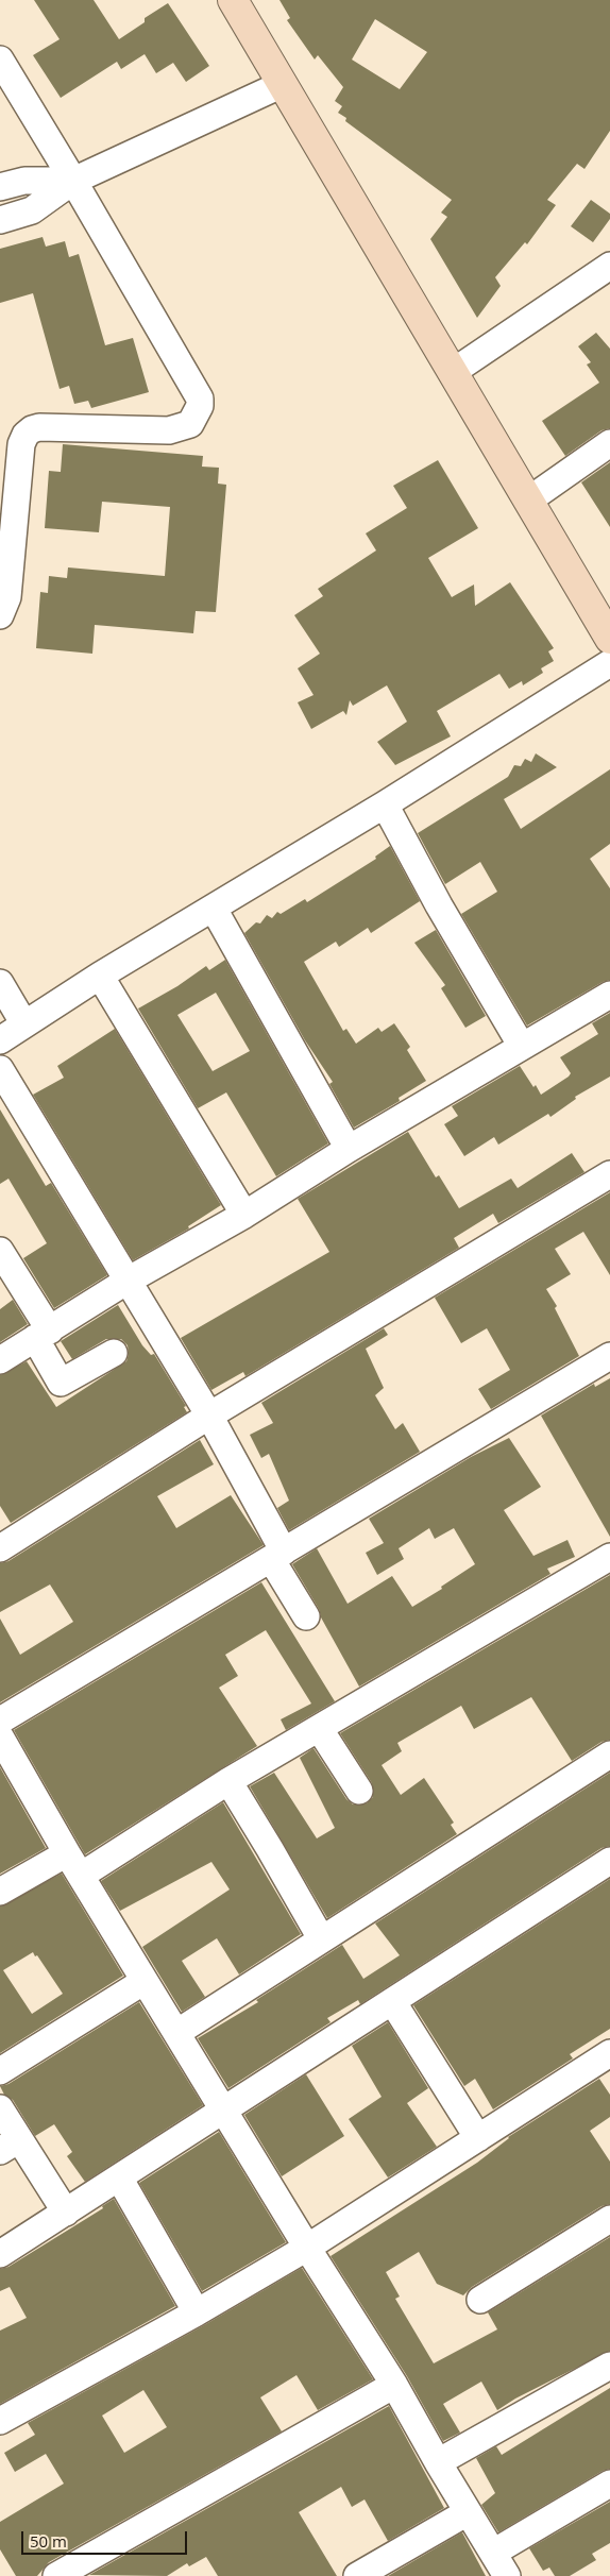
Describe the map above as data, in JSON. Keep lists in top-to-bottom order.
{
  "scale_bar": "50 m"
}
